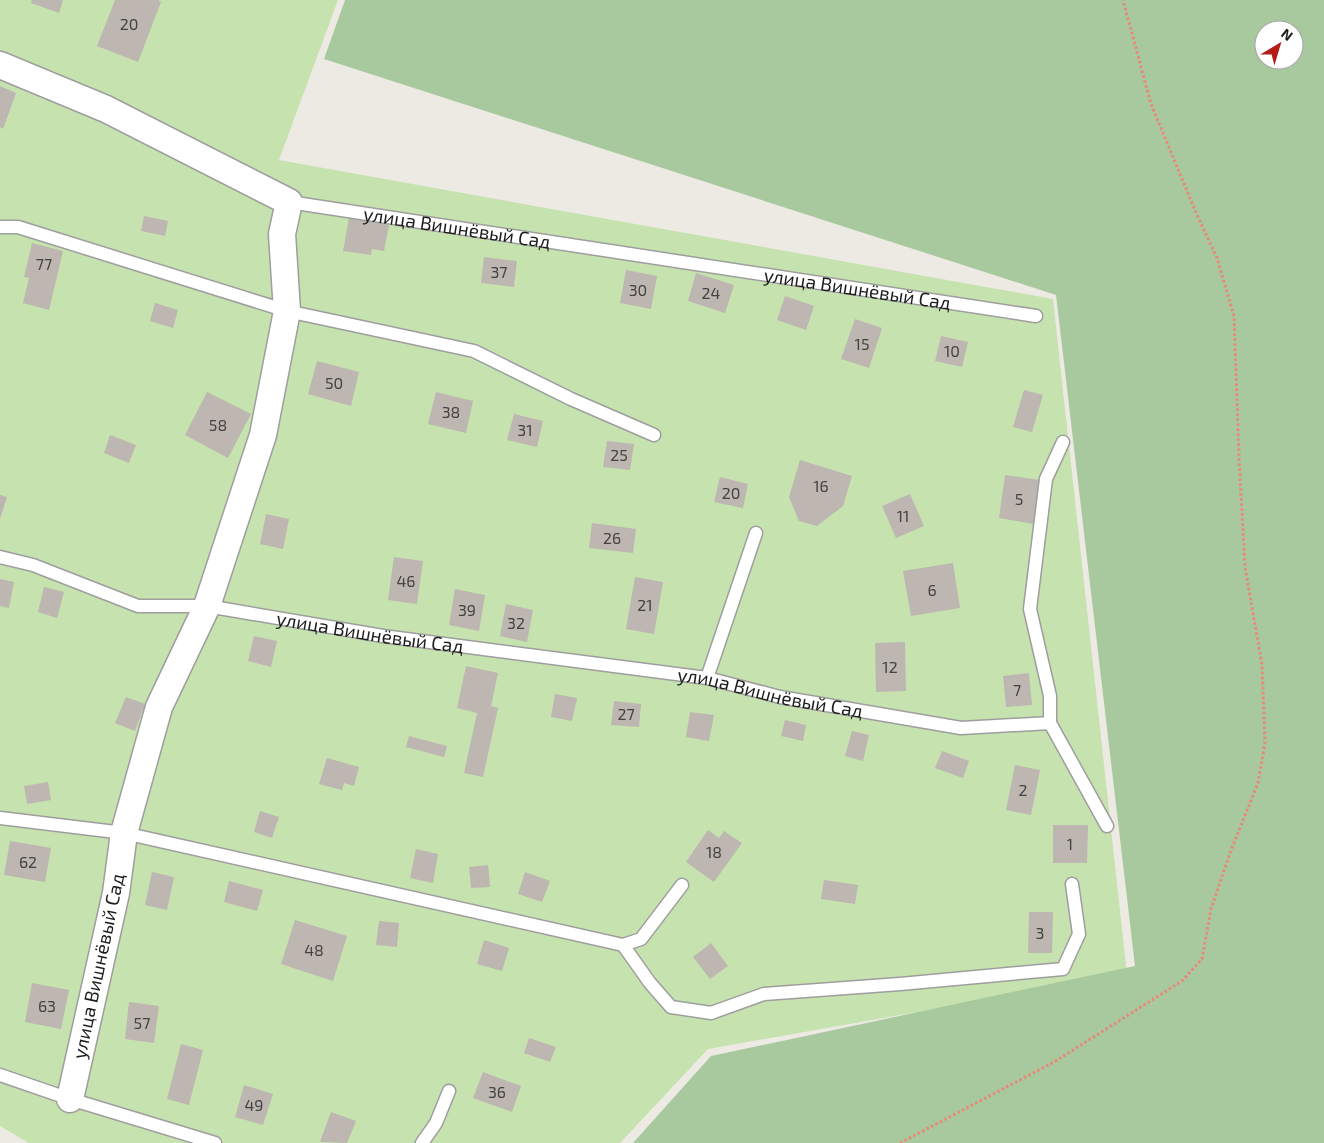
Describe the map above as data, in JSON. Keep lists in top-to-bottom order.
{
  "streets": {
    "street": ["улица Вишнёвый Сад"]
  },
  "house_numbers": [
    "20",
    "77",
    "37",
    "30",
    "24",
    "15",
    "10",
    "50",
    "38",
    "58",
    "31",
    "25",
    "16",
    "20",
    "5",
    "11",
    "26",
    "46",
    "6",
    "21",
    "39",
    "32",
    "12",
    "7",
    "27",
    "2",
    "1",
    "18",
    "62",
    "3",
    "48",
    "63",
    "57",
    "36",
    "49"
  ],
  "north": "top right"
}
